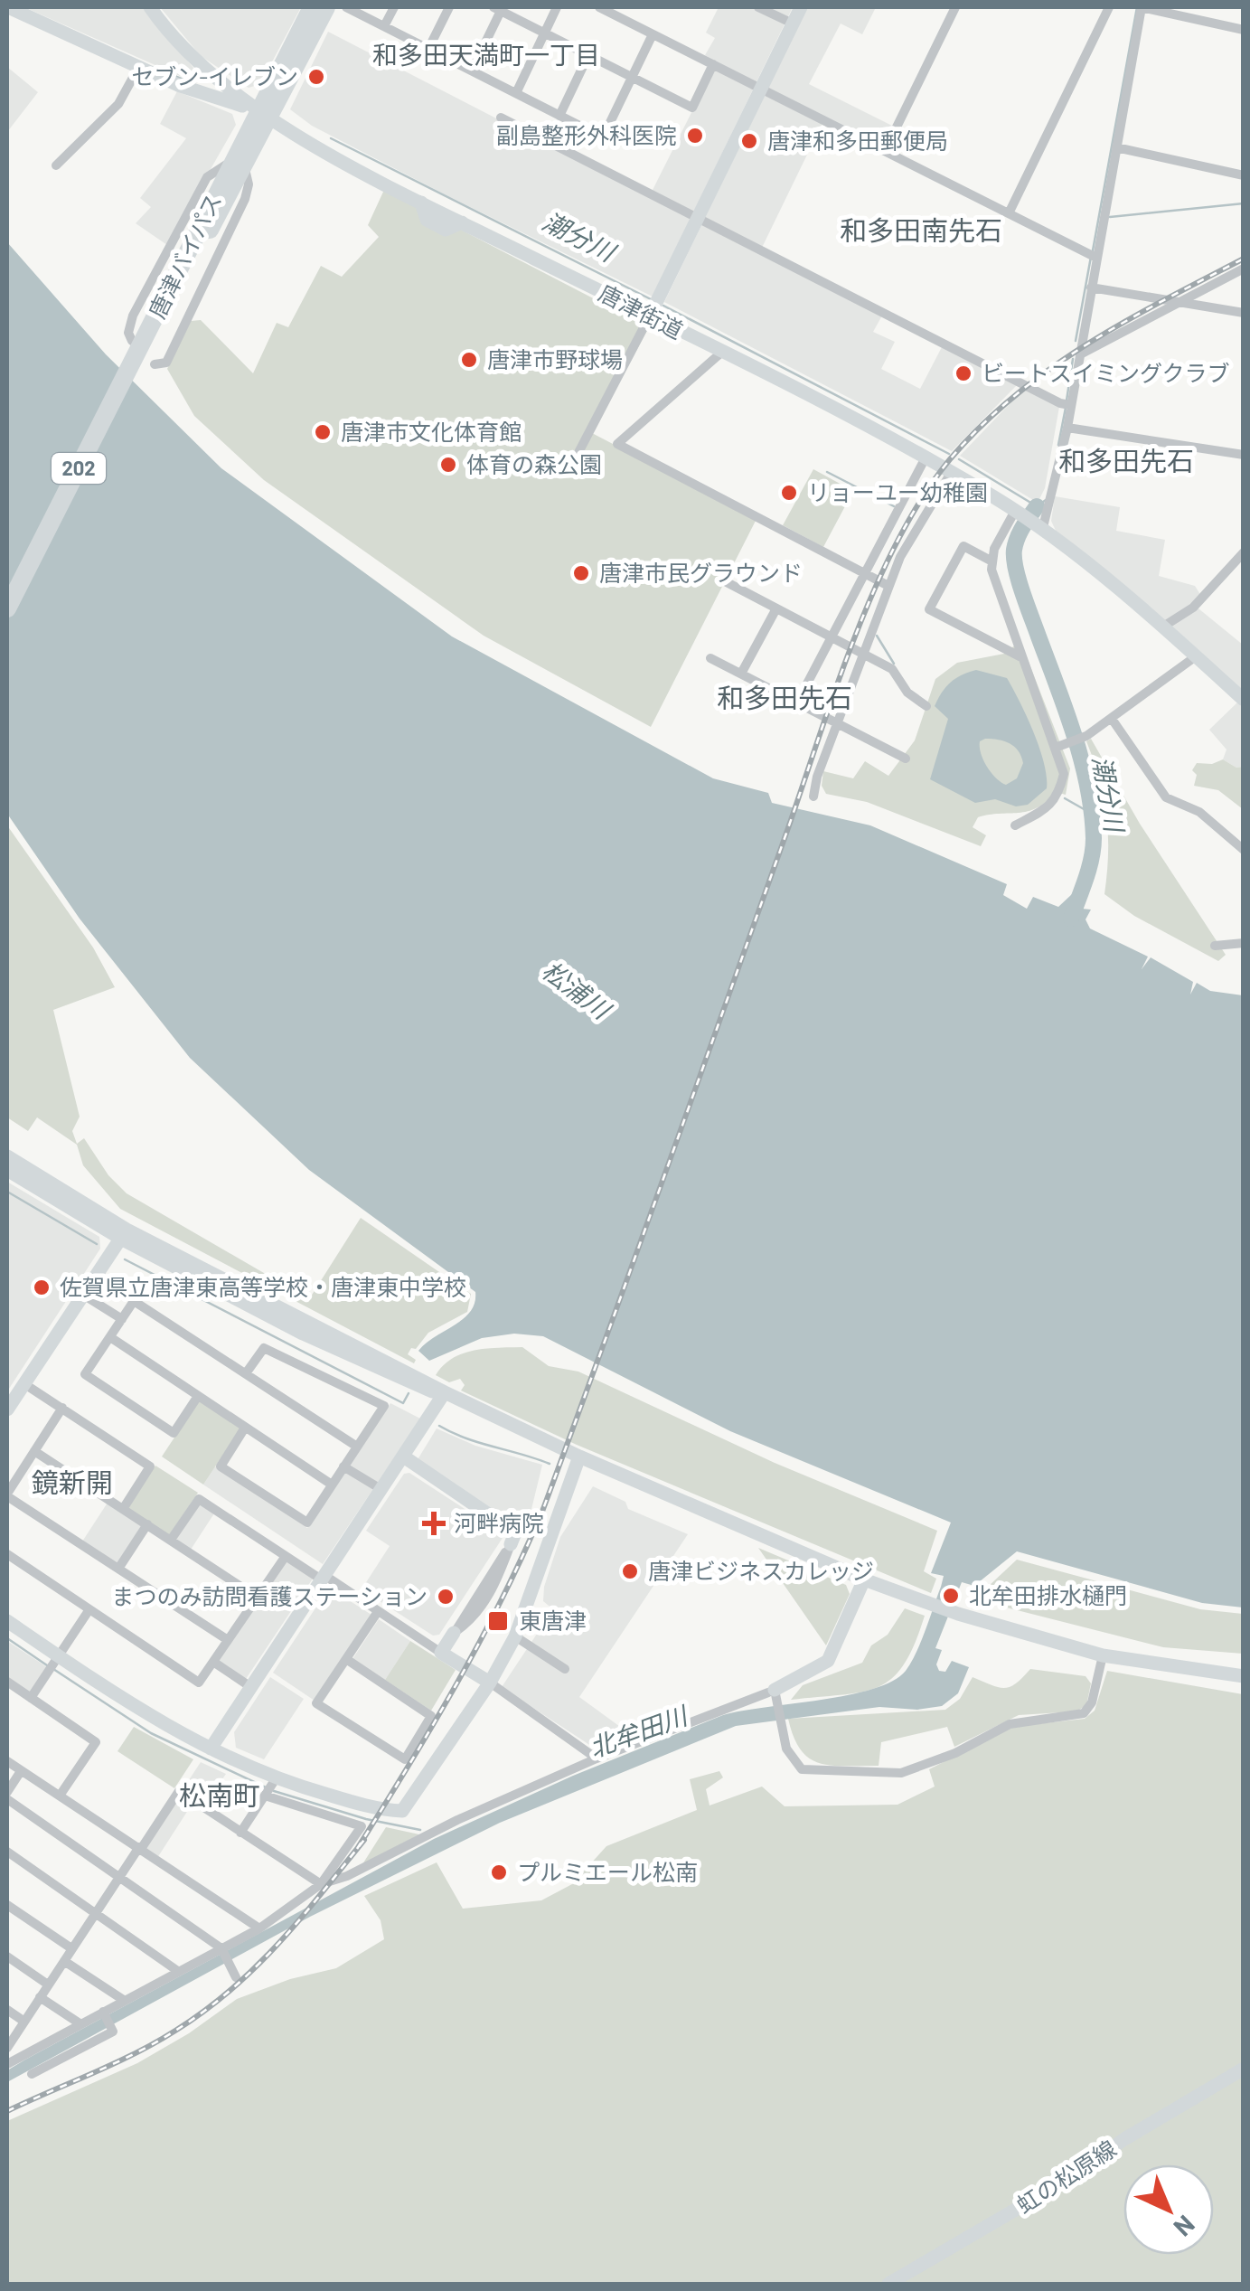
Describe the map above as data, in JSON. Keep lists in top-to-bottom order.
{
  "streets": {
    "highway": ["唐津バイパス", "202"],
    "street": ["唐津街道", "虹の松原線"]
  },
  "crossings": [
    ["唐津バイパス", "唐津街道"]
  ],
  "districts": [
    "和多田天満町一丁目",
    "和多田南先石",
    "和多田先石",
    "和多田先石",
    "鏡新開",
    "松南町"
  ],
  "water": ["潮分川", "松浦川", "北牟田川"],
  "places": {
    "other": [
      "セブン-イレブン",
      "副島整形外科医院",
      "唐津和多田郵便局",
      "唐津市野球場",
      "ビートスイミングクラブ",
      "唐津市文化体育館",
      "体育の森公園",
      "リョーユー幼稚園",
      "唐津市民グラウンド",
      "佐賀県立唐津東高等学校・唐津東中学校",
      "唐津ビジネスカレッジ",
      "北牟田排水樋門",
      "まつのみ訪問看護ステーション",
      "プルミエール松南"
    ],
    "health": ["河畔病院"],
    "transit": ["東唐津"]
  },
  "north": "bottom right"
}
